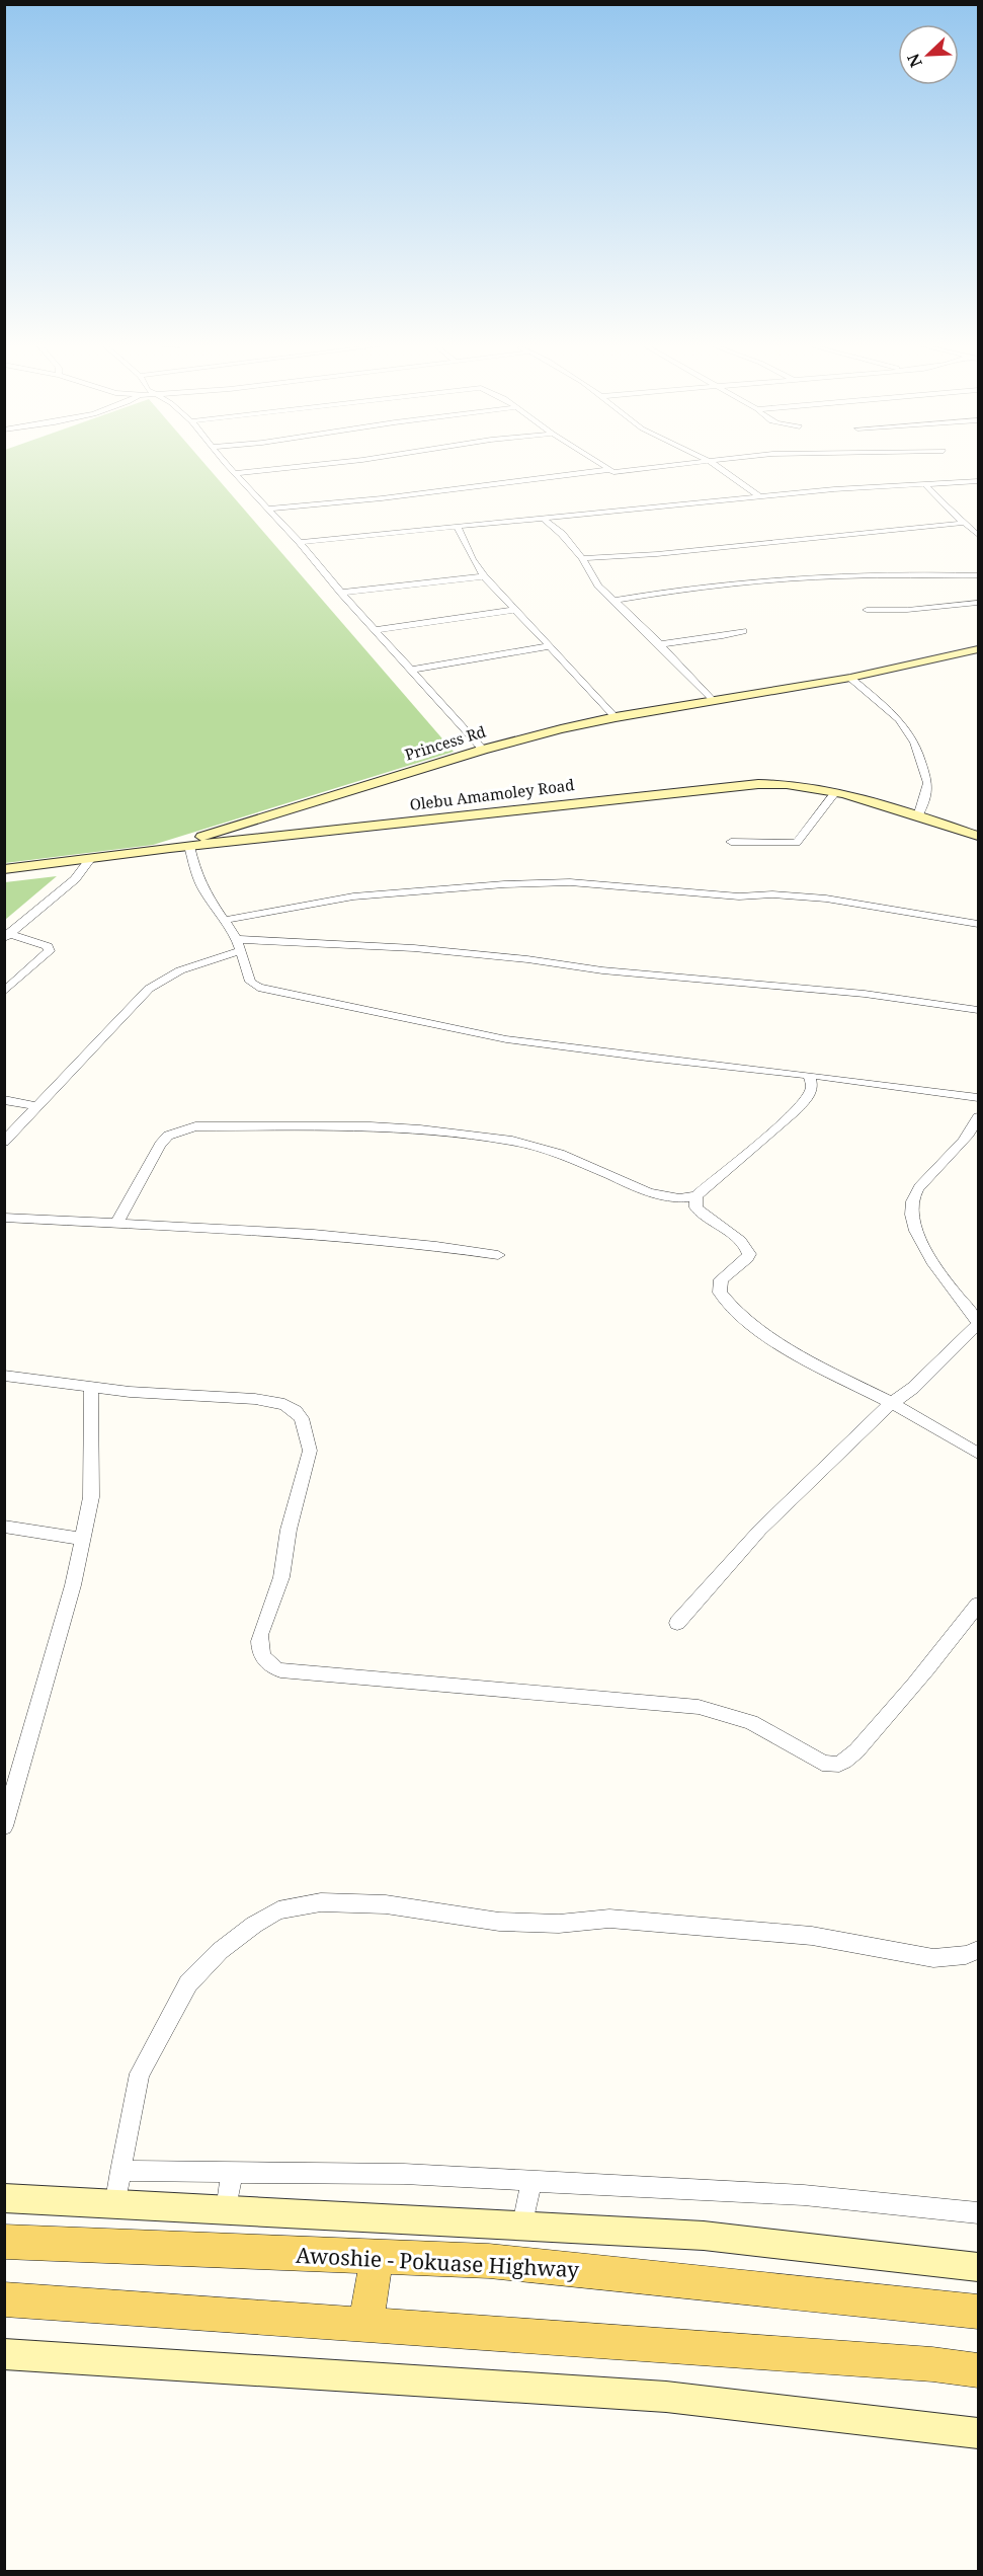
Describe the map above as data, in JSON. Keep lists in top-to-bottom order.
{
  "streets": {
    "main road": ["Awoshie - Pokuase Highway"],
    "street": ["Princess Rd", "Olebu Amamoley Road"]
  },
  "crossings": [
    ["Princess Rd", "Olebu Amamoley Road"]
  ],
  "north": "bottom left"
}
